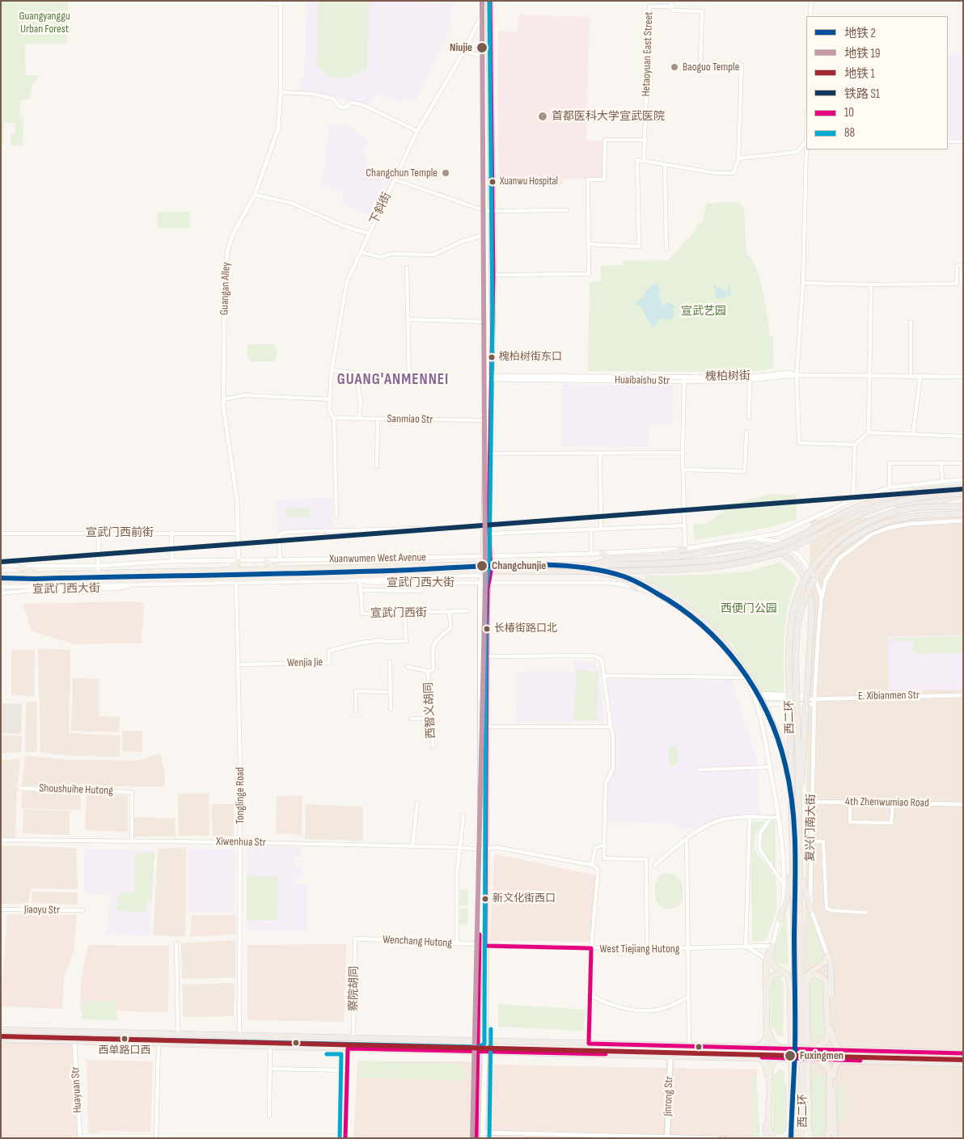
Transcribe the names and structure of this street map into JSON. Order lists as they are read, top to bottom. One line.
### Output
{"streets":{"highway":["西二环"],"main road":["Xuanwumen West Avenue"],"street":["Hetaoyuan East Street","下斜街","Guangan Alley","槐柏树街","Huaibaishu Str","Sanmiao Str","宣武门西前街","宣武门西大街","宣武门西街","Wenjia Jie","E. Xibianmen Str","西智义胡同","Shoushuihe Hutong","Tonglinge Road","4th Zhenwumiao Road","复兴门南大街","Xiwenhua Str","Jiaoyu Str","Wenchang Hutong","West Tiejiang Hutong","察院胡同","Huayuan Str"]},"crossings":[["下斜街","Sanmiao Str"],["Guangan Alley","宣武门西前街"],["Guangan Alley","Xuanwumen West Avenue"],["槐柏树街","Huaibaishu Str"],["Xuanwumen West Avenue","宣武门西大街"],["Xuanwumen West Avenue","E. Xibianmen Str"],["Xuanwumen West Avenue","Tonglinge Road"],["Xuanwumen West Avenue","复兴门南大街"],["宣武门西大街","宣武门西街"],["宣武门西大街","Tonglinge Road"],["宣武门西街","Wenjia Jie"],["Wenjia Jie","Tonglinge Road"],["E. Xibianmen Str","复兴门南大街"],["Shoushuihe Hutong","Xiwenhua Str"],["Tonglinge Road","Xiwenhua Str"],["4th Zhenwumiao Road","复兴门南大街"],["Wenchang Hutong","West Tiejiang Hutong"],["Wenchang Hutong","察院胡同"]],"districts":["GUANG'ANMENNEI"],"parks":["Guangyanggu Urban Forest","宣武艺园","西便门公园"],"places":["Niujie","Baoguo Temple","首都医科大学宣武医院","Changchun Temple","Xuanwu Hospital","槐柏树街东口","Changchunjie","长椿街路口北","新文化街西口","西单路口西","Fuxingmen"],"lines":["metro line 19","transit line 10","transit line 88","rail line S1","metro line 2","metro line 1"],"legend":["地铁 2","地铁 19","地铁 1","铁路 S1","10","88"]}
